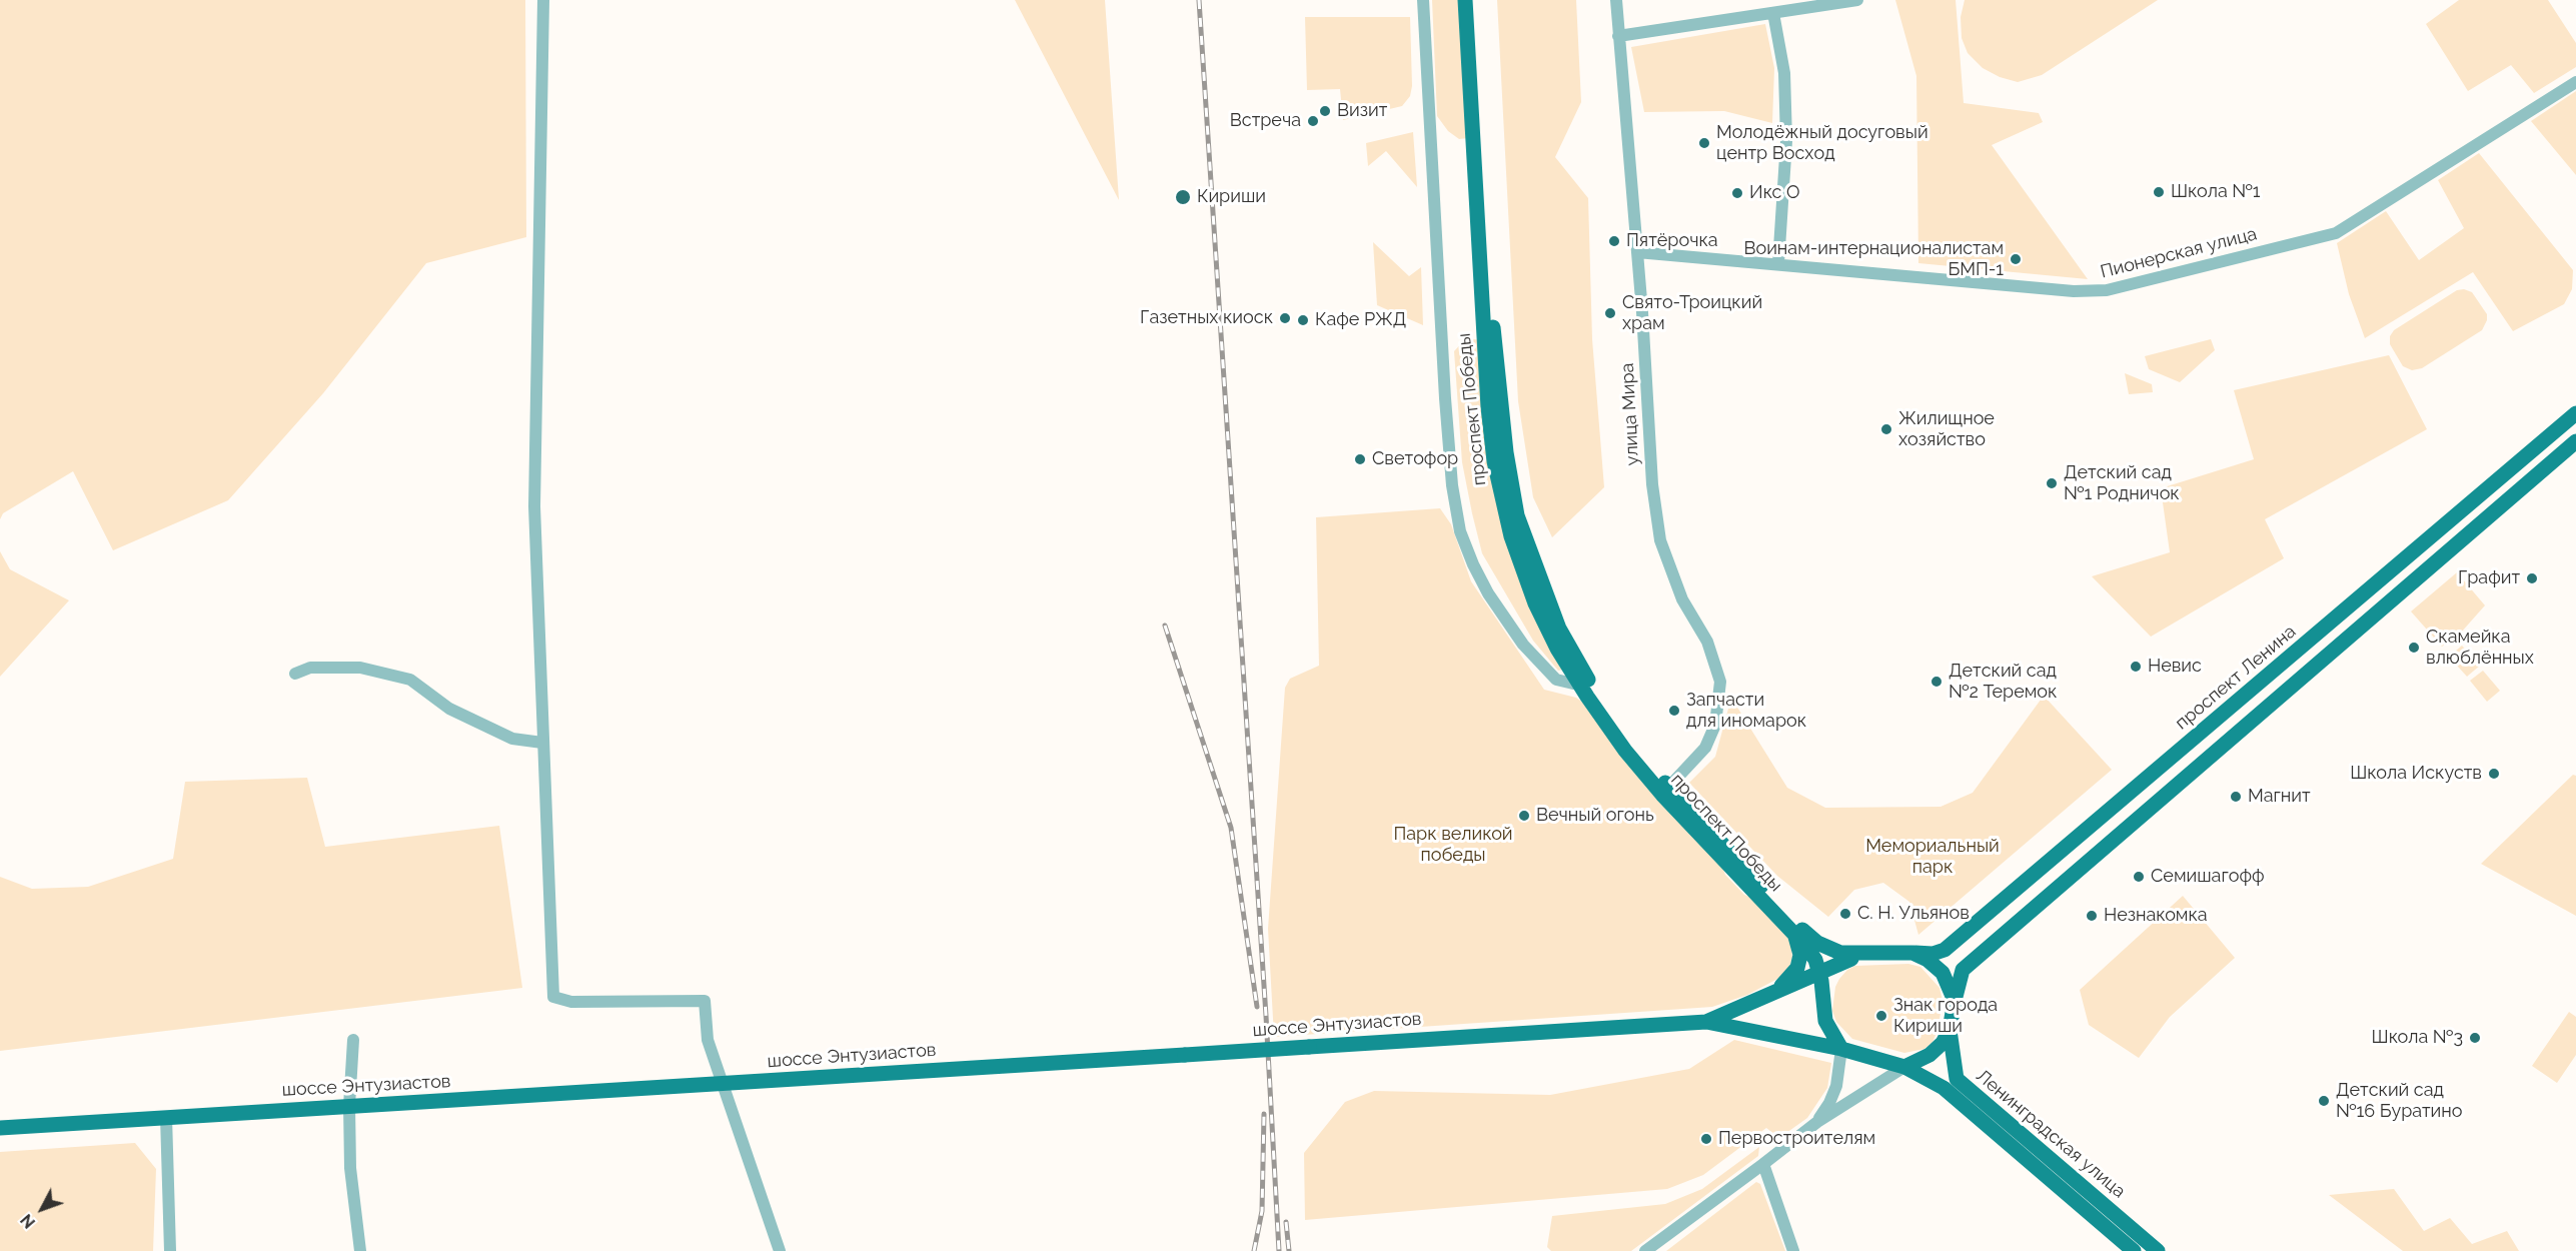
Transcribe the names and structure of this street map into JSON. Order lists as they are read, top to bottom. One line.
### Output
{"streets":{"main road":["проспект Победы","проспект Ленина","шоссе Энтузиастов","Ленинградская улица"],"street":["Пионерская улица","улица Мира"]},"crossings":[["Пионерская улица","улица Мира"],["проспект Победы","улица Мира"],["проспект Ленина","Ленинградская улица"]],"parks":["Парк великой победы","Мемориальный парк"],"places":["Визит","Встреча","Молодёжный досуговый центр Восход","Школа №1","Икс О","Кириши","Пятёрочка","Воинам-интернационалистам БМП-1","Свято-Троицкий храм","Газетных киоск","Кафе РЖД","Жилищное хозяйство","Светофор","Детский сад №1 Родничок","Графит","Скамейка влюблённых","Невис","Детский сад №2 Теремок","Запчасти для иномарок","Школа Искуств","Магнит","Вечный огонь","Семишагофф","С. Н. Ульянов","Незнакомка","Знак города Кириши","Школа №3","Детский сад №16 Буратино","Первостроителям"],"north":"bottom left"}
